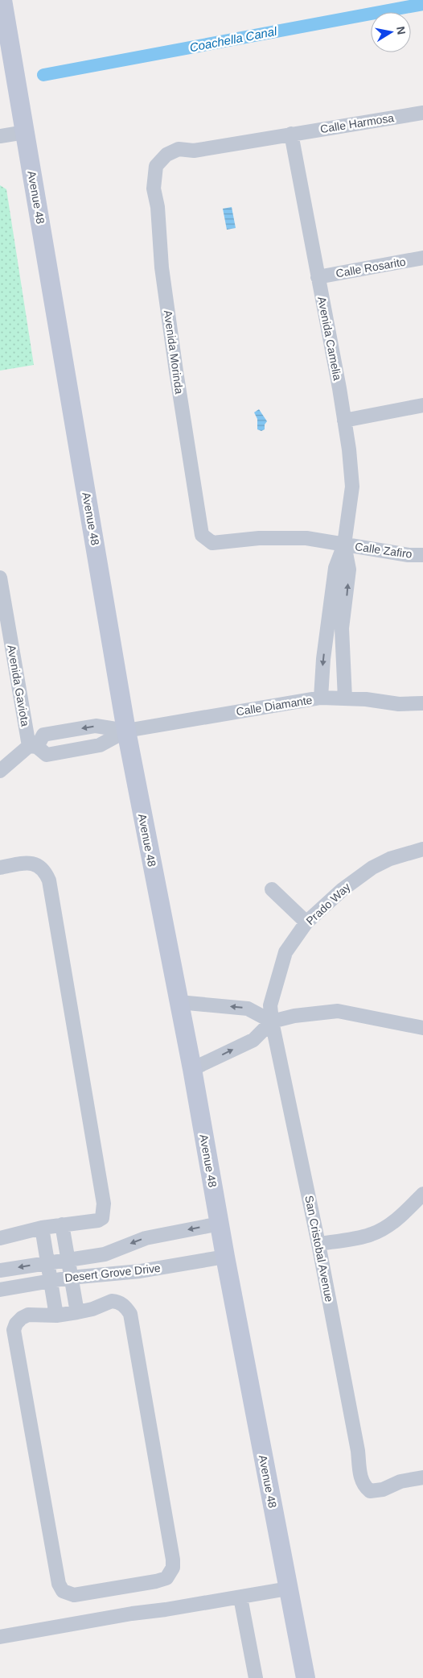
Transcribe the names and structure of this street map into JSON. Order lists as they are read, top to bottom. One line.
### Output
{"streets":{"main road":["Avenue 48"],"street":["Calle Harmosa","Calle Rosarito","Avenida Camelia","Avenida Morinda","Calle Zafiro","Avenida Gaviota","Calle Diamante","Prado Way","San Cristobal Avenue","Desert Grove Drive"]},"crossings":[["Calle Harmosa","Avenida Camelia"],["Calle Harmosa","Avenida Morinda"],["Avenue 48","Calle Diamante"],["Avenue 48","Desert Grove Drive"],["Calle Rosarito","Avenida Camelia"],["Avenida Camelia","Avenida Morinda"],["Avenida Camelia","Calle Zafiro"],["Avenida Camelia","Calle Diamante"],["Avenida Morinda","Calle Zafiro"],["Prado Way","San Cristobal Avenue"]],"water":["Coachella Canal"],"north":"right"}
